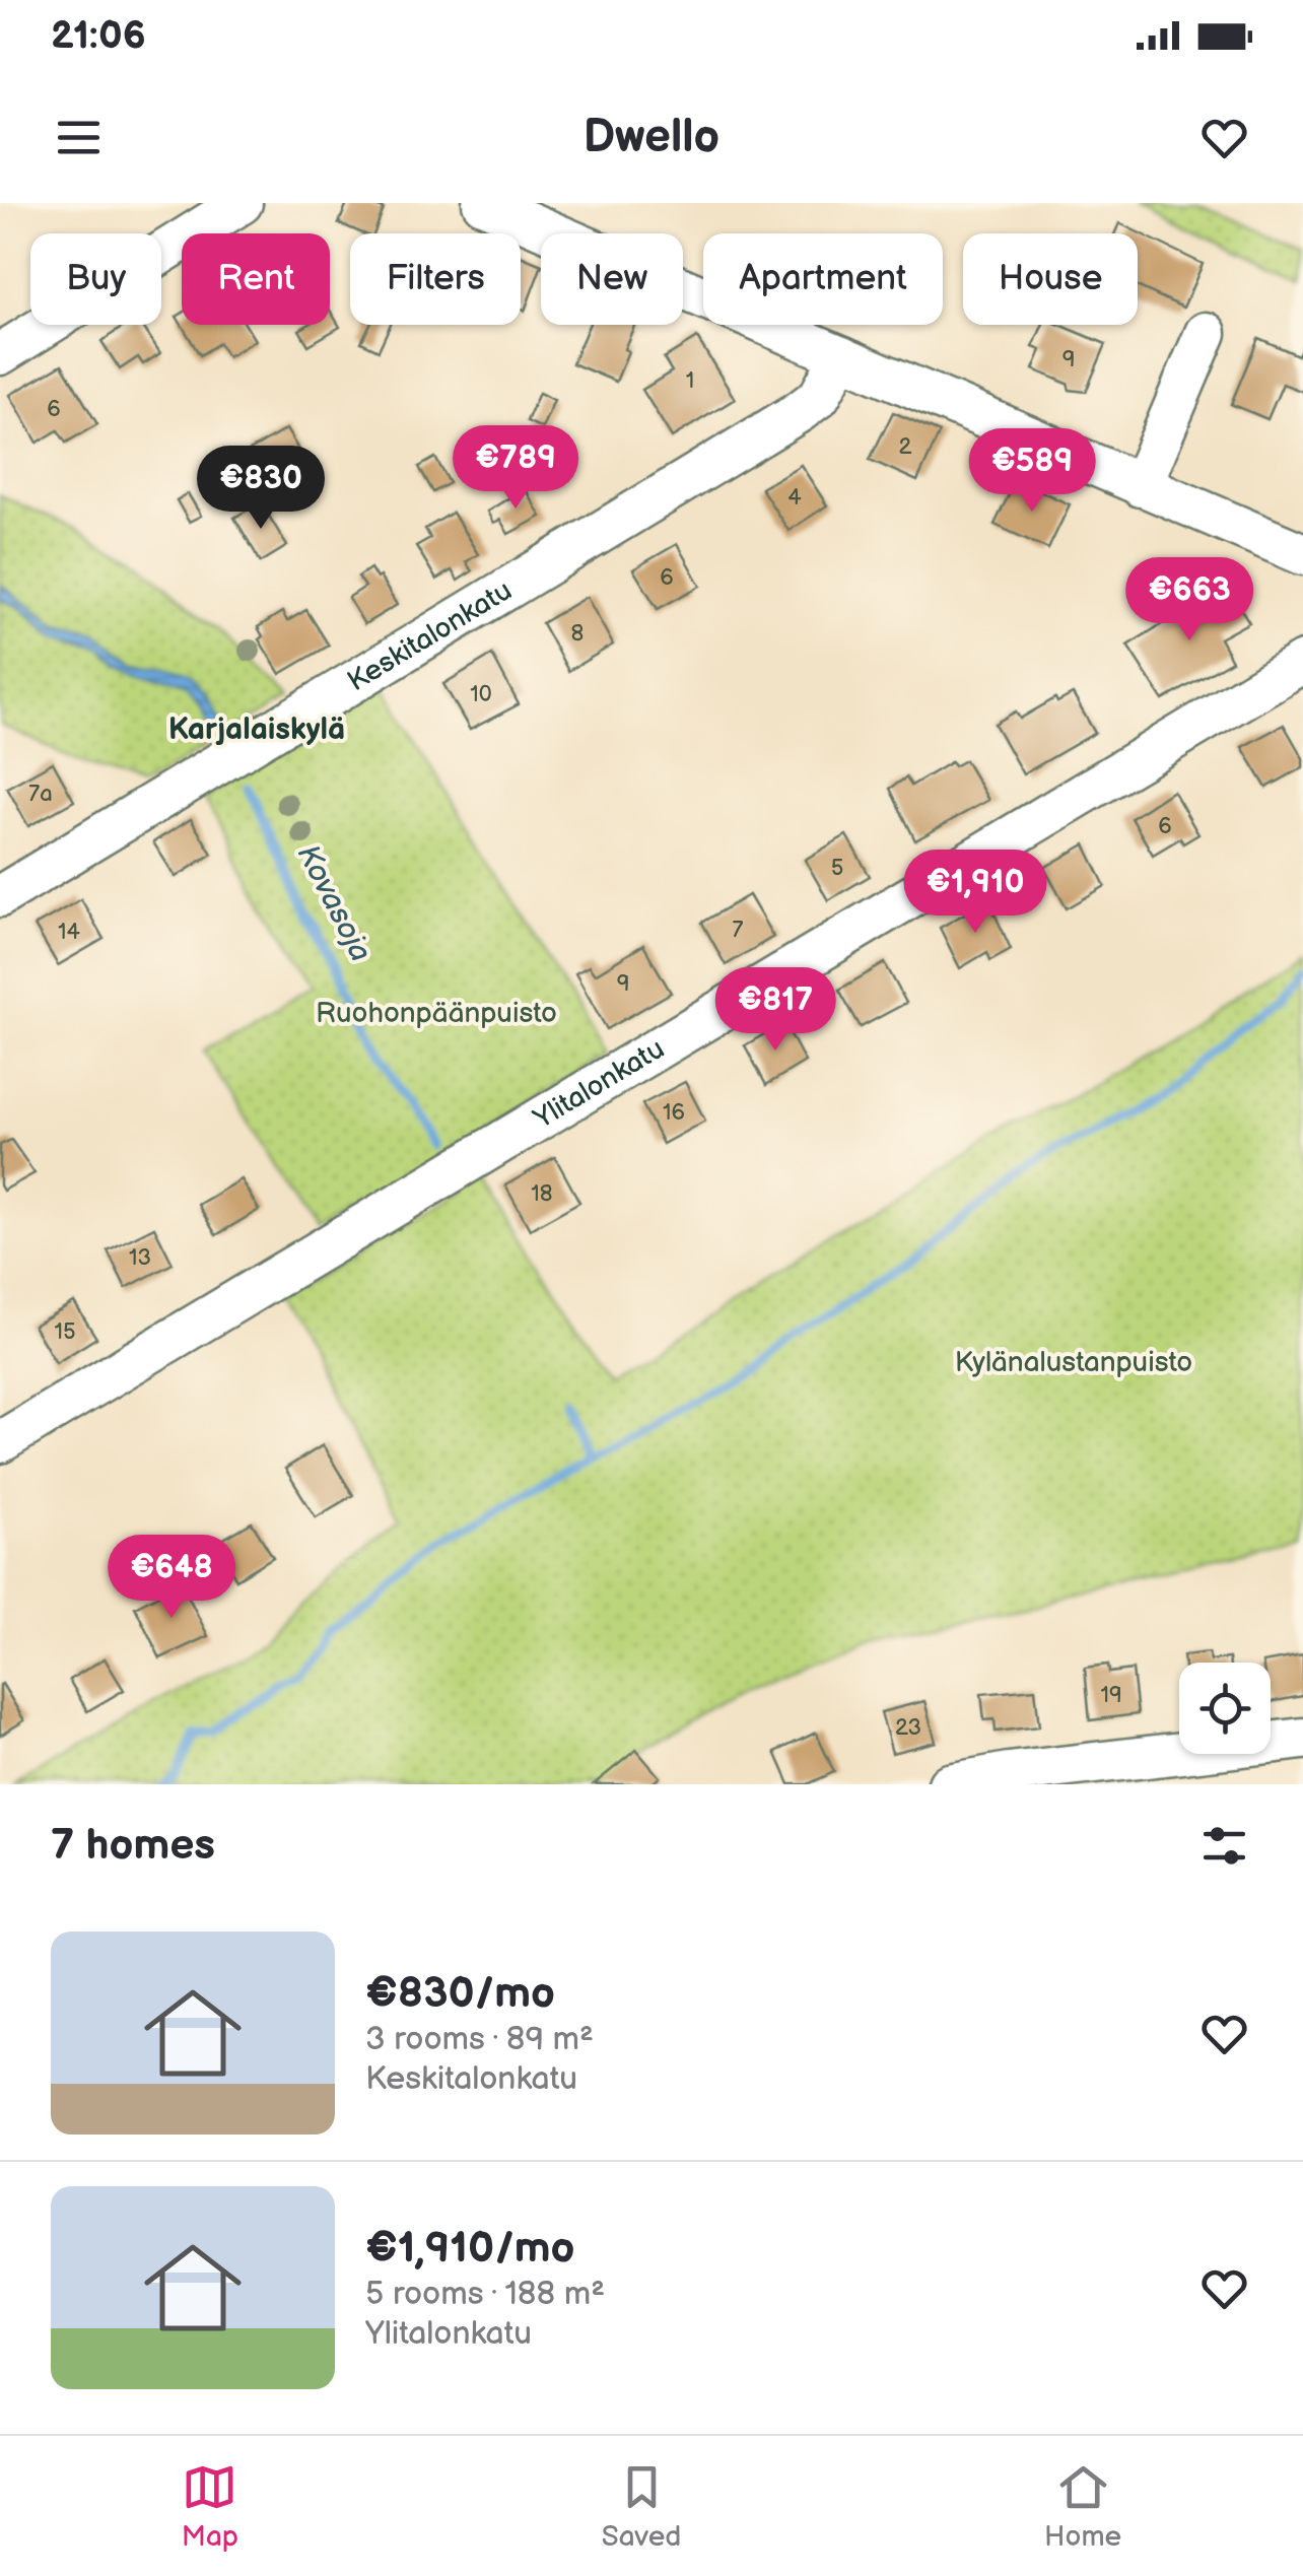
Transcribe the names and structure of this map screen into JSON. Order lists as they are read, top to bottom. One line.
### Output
{"streets":{"street":["Keskitalonkatu","Ylitalonkatu"]},"districts":["Karjalaiskylä"],"water":["Kovasoja"],"parks":["Ruohonpäänpuisto","Kylänalustanpuisto"],"house_numbers":["9","1","6","2","4","6","8","10","7a","6","5","7","14","9","16","18","13","15","19","23"],"page":{"status":"21:06","header":"Dwello","chip":["Buy","Rent","Filters","New","Apartment","House"],"price":["€789","€589","€830","€663","€1,910","€817","€648"],"heading":"7 homes","list":[{"name":"€830/mo","note":"3 rooms · 89 m² · Keskitalonkatu"},{"name":"€1,910/mo","note":"5 rooms · 188 m² · Ylitalonkatu"}],"tabs":["Map","Saved","Home"]}}
